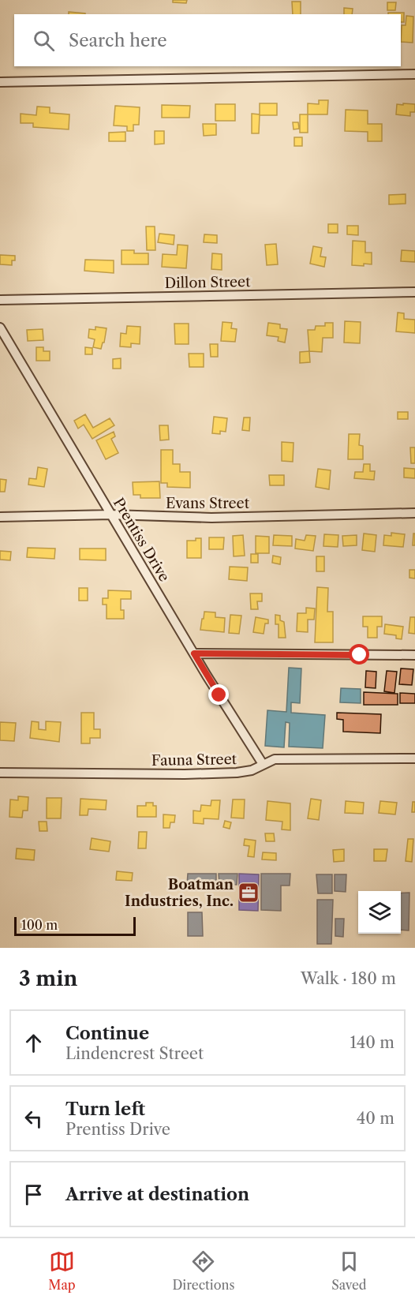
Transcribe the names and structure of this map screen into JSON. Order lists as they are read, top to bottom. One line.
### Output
{"streets":{"street":["Dillon Street","Evans Street","Prentiss Drive","Fauna Street"]},"crossings":[["Evans Street","Prentiss Drive"],["Prentiss Drive","Fauna Street"]],"places":{"office":["Boatman Industries, Inc."]},"scale_bar":"100 m","page":{"search":"Search here","scale":"100 m","heading":["3 min","Walk · 180 m"],"list":[["Continue","Lindencrest Street","140 m"],["Turn left","Prentiss Drive","40 m"],"Arrive at destination"],"nav":["Map","Directions","Saved"]}}
